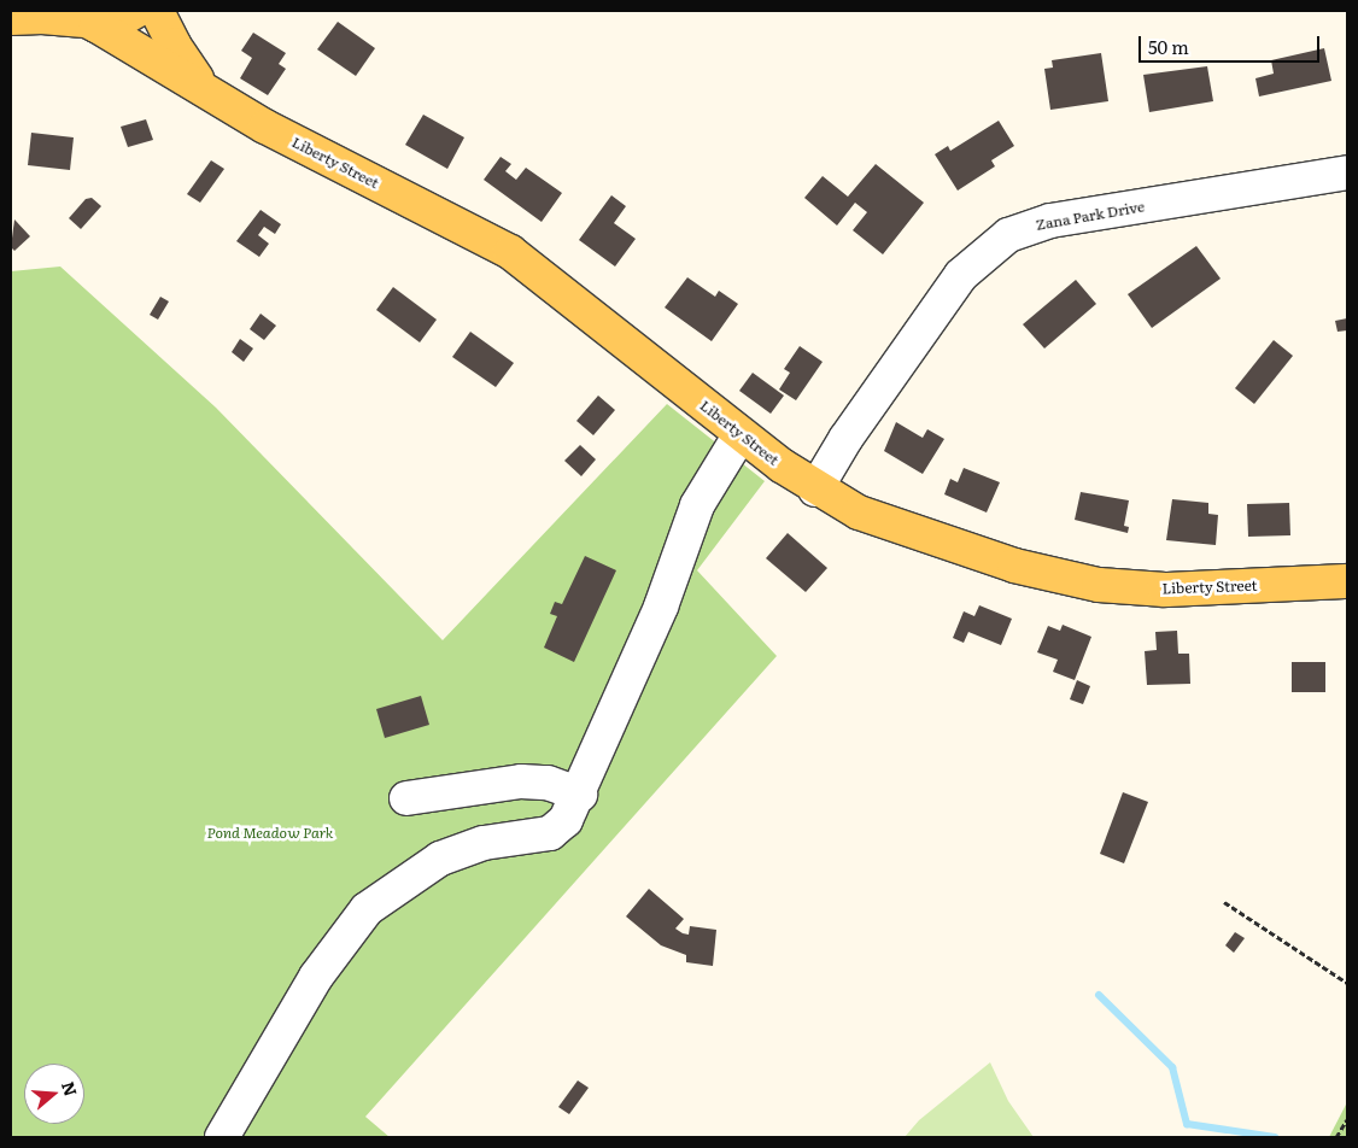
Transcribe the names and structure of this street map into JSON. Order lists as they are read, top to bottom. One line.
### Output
{"streets":{"main road":["Liberty Street"],"street":["Zana Park Drive"]},"crossings":[["Liberty Street","Zana Park Drive"]],"parks":["Pond Meadow Park"],"scale_bar":"50 m","north":"right"}
